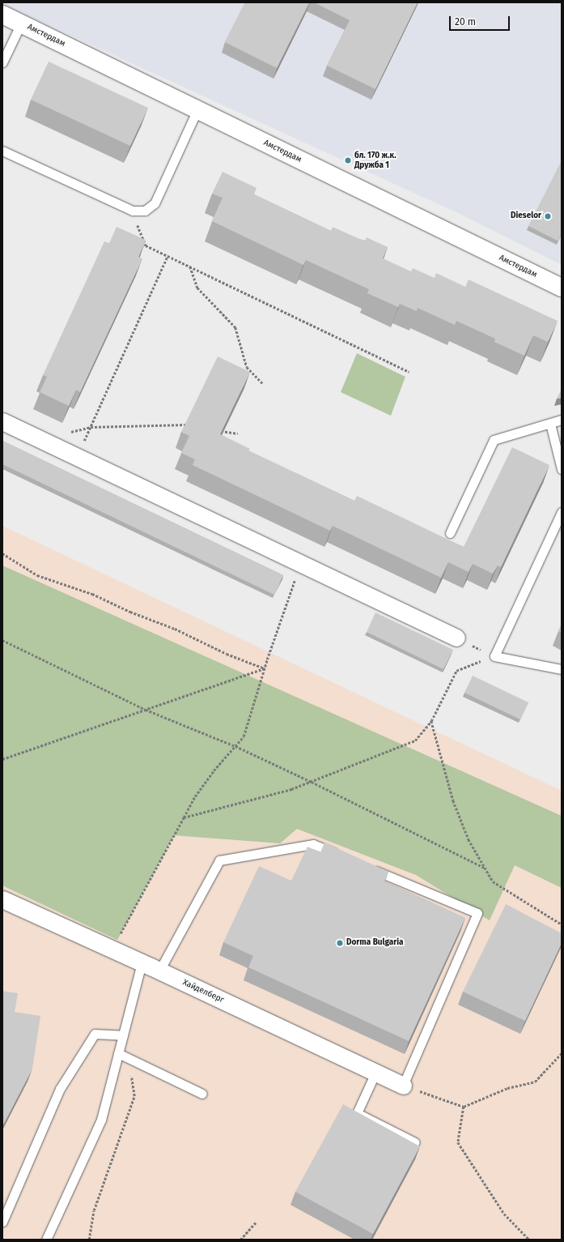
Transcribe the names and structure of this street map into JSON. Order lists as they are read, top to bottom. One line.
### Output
{"streets":{"street":["Амстердам","Хайделберг"]},"places":["бл. 170 ж.к. Дружба 1","Dieselor","Dorma Bulgaria"],"scale_bar":"20 m"}
